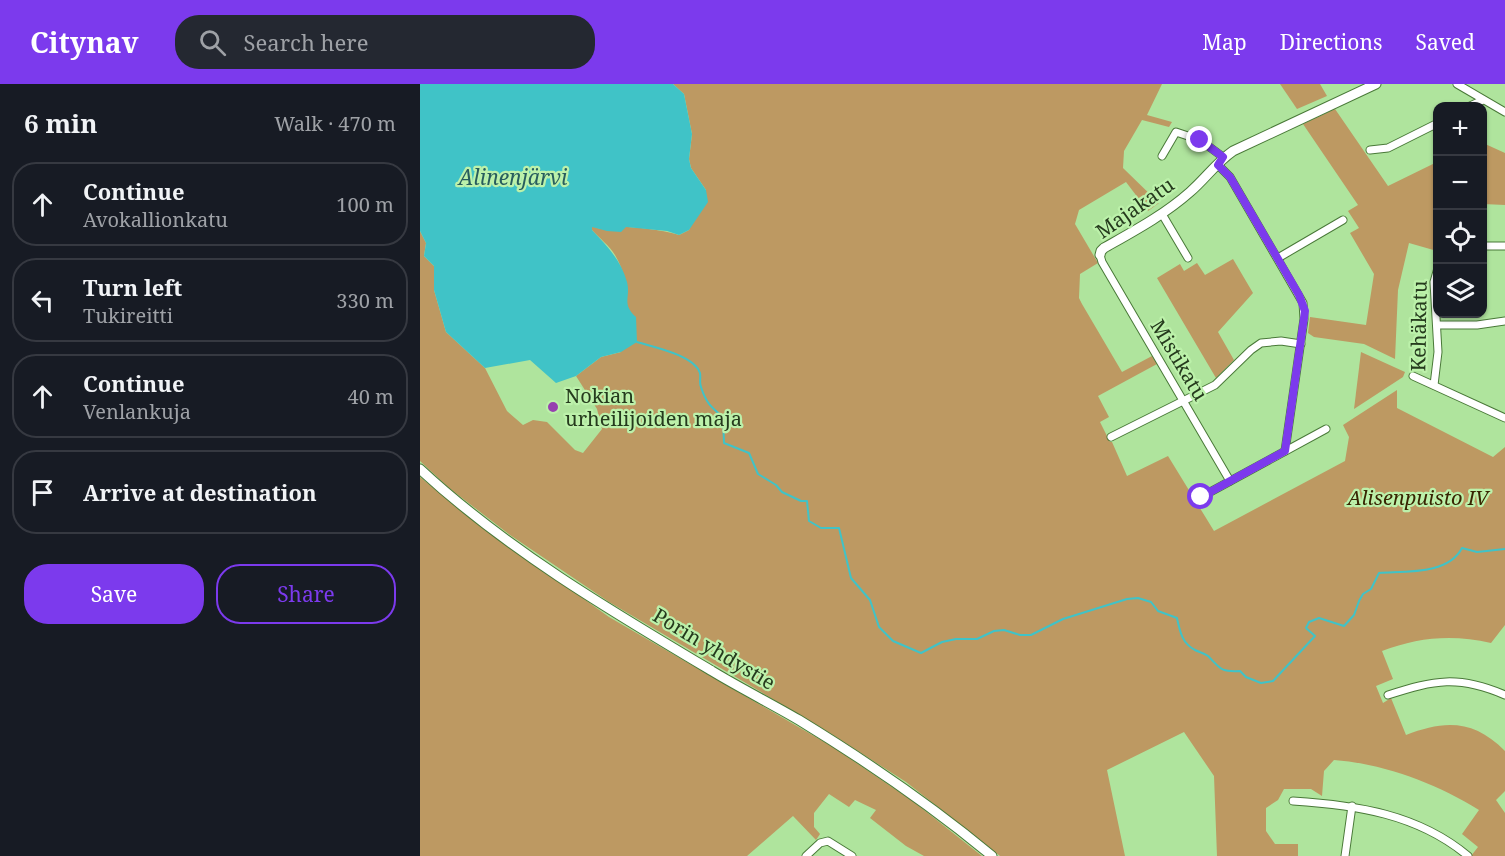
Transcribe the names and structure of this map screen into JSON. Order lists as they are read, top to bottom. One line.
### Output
{"streets":{"main road":["Majakatu","Porin yhdystie"],"street":["Kehäkatu","Mistikatu"]},"crossings":[["Majakatu","Mistikatu"]],"water":["Alinenjärvi"],"parks":["Alisenpuisto IV"],"places":["Nokian urheilijoiden maja"],"page":{"header":"Citynav","search":"Search here","nav":["Map","Directions","Saved"],"heading":["6 min","Walk · 470 m"],"map_buttons":["+","−"],"list":[["Continue","Avokallionkatu","100 m"],["Turn left","Tukireitti","330 m"],["Continue","Venlankuja","40 m"],"Arrive at destination"],"buttons":["Save","Share"]}}
